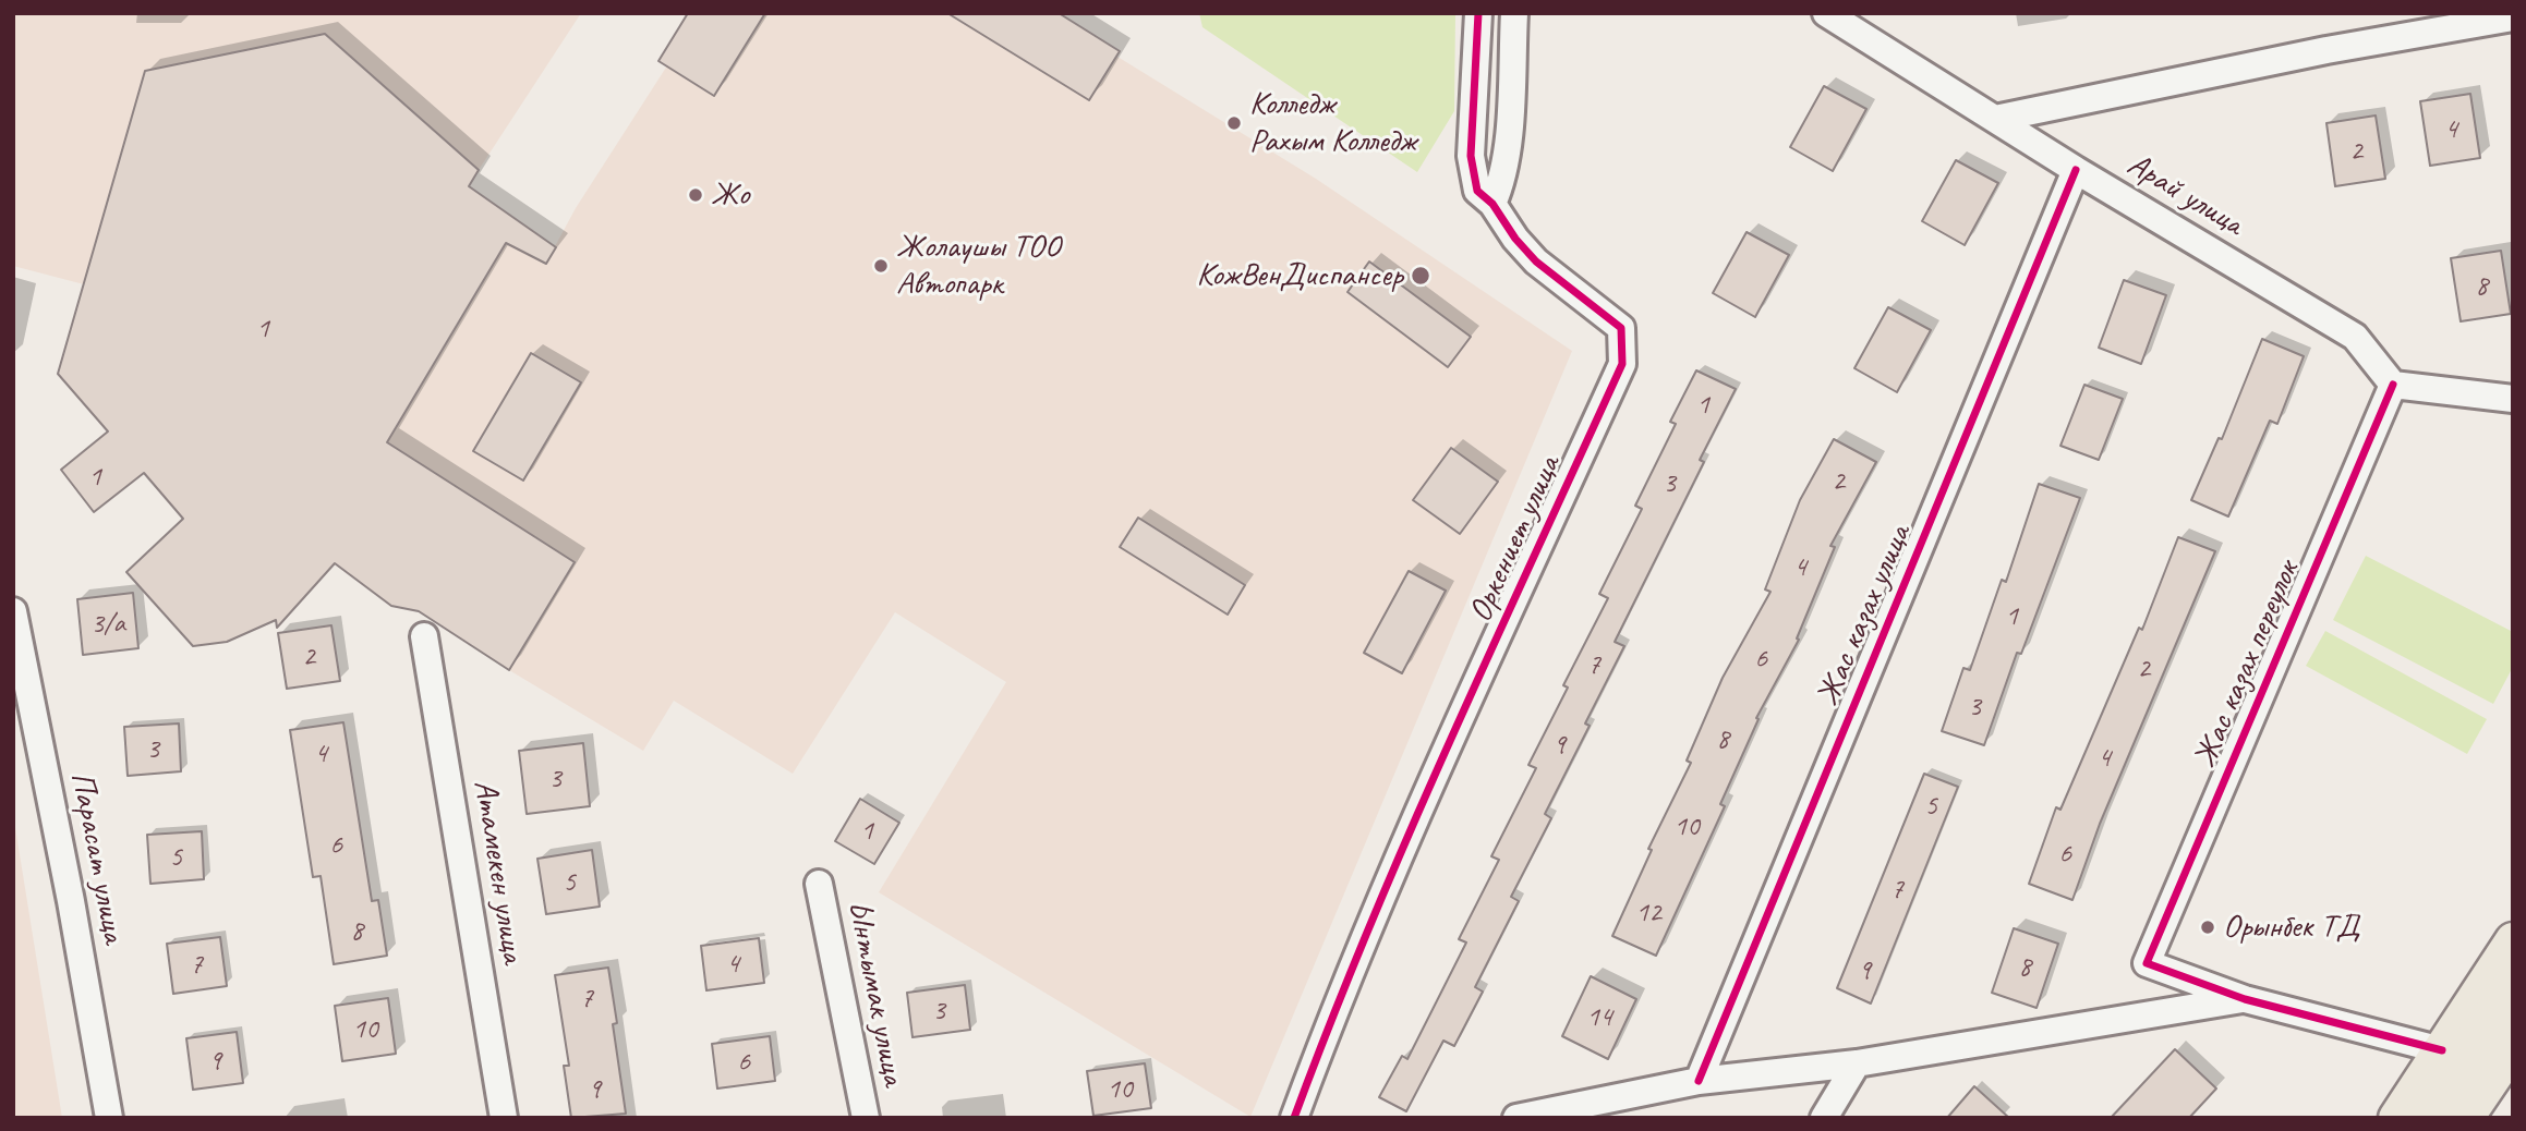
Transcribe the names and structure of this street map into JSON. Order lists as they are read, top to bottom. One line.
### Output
{"streets":{"street":["Арай улица","Оркениет улица","Жас казах улица","Жас казах переулок","Парасат улица","Атамекен улица","Ынтымак улица"]},"crossings":[["Арай улица","Жас казах улица"],["Арай улица","Жас казах переулок"]],"places":["Колледж Рахым Колледж","Жо","Жолаушы ТОО Автопарк","КожВенДиспансер","Орынбек ТД"],"house_numbers":["4","2","8","1","1","1","2","3","4","1","3/а","2","6","7","2","3","8","9","3","4","4","3","5","10","1","6","6","5","5","7","12","8","4","7","8","9","7","3","14","10","9","6","9","10"]}
